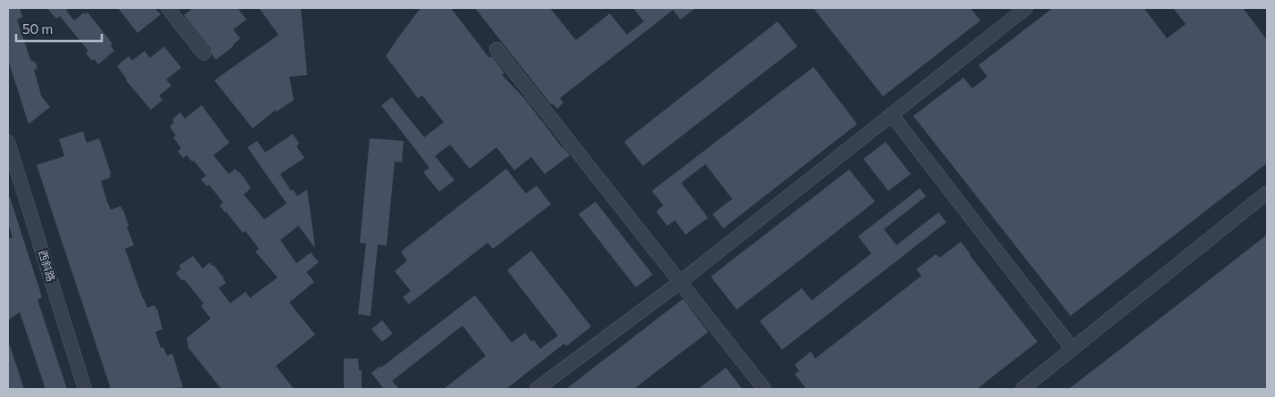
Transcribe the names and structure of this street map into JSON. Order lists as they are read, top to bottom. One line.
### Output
{"streets":{"street":["西斜路"]},"scale_bar":"50 m"}
